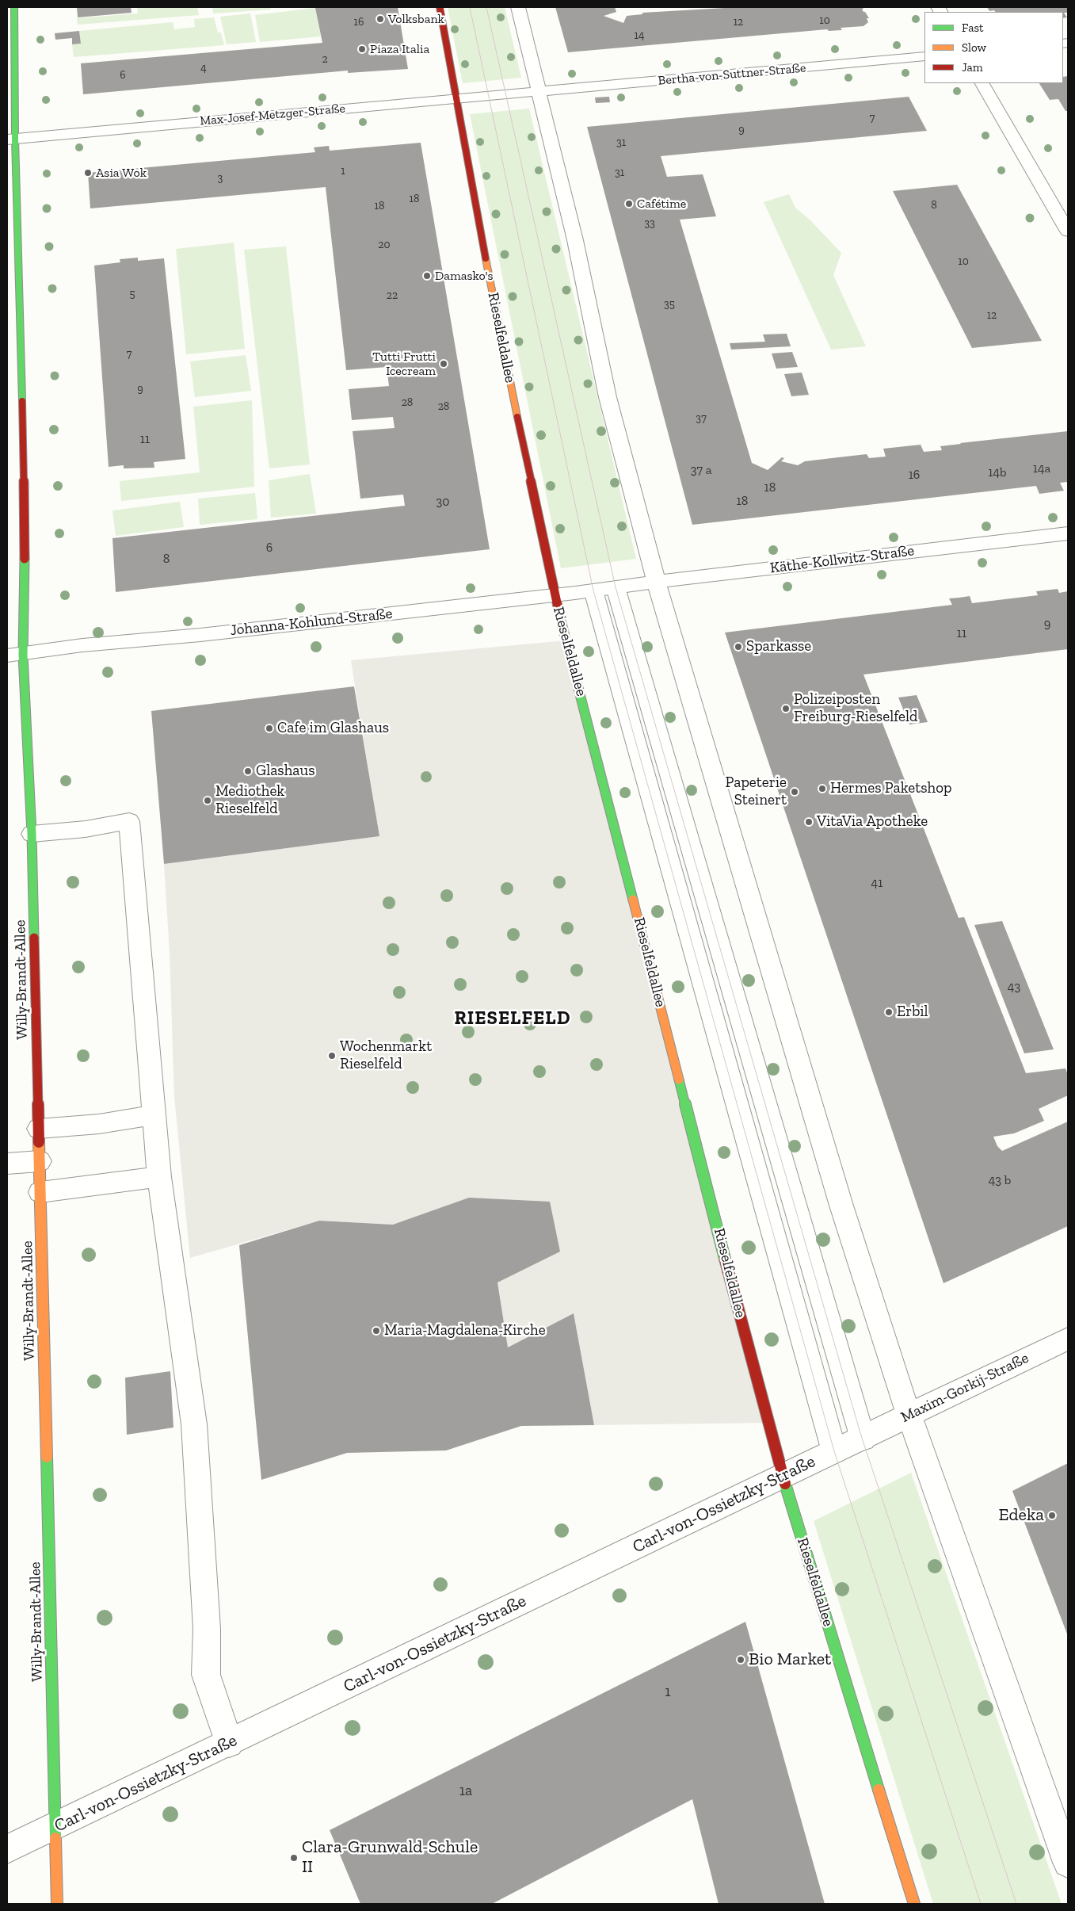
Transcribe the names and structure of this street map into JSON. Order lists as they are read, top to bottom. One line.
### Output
{"streets":{"street":["Bertha-von-Suttner-Straße","Max-Josef-Metzger-Straße","Rieselfeldallee","Käthe-Kollwitz-Straße","Johanna-Kohlund-Straße","Willy-Brandt-Allee","Maxim-Gorkij-Straße","Carl-von-Ossietzky-Straße"]},"crossings":[["Bertha-von-Suttner-Straße","Max-Josef-Metzger-Straße"],["Max-Josef-Metzger-Straße","Rieselfeldallee"],["Max-Josef-Metzger-Straße","Willy-Brandt-Allee"],["Rieselfeldallee","Johanna-Kohlund-Straße"],["Rieselfeldallee","Carl-von-Ossietzky-Straße"],["Käthe-Kollwitz-Straße","Johanna-Kohlund-Straße"],["Johanna-Kohlund-Straße","Willy-Brandt-Allee"],["Willy-Brandt-Allee","Carl-von-Ossietzky-Straße"],["Maxim-Gorkij-Straße","Carl-von-Ossietzky-Straße"]],"districts":["RIESELFELD"],"places":["Volksbank","Piaza Italia","Asia Wok","Cafétime","Damasko's","Tutti Frutti Icecream","Sparkasse","Polizeiposten Freiburg-Rieselfeld","Cafe im Glashaus","Glashaus","Hermes Paketshop","Papeterie Steinert","Mediothek Rieselfeld","VitaVia Apotheke","Erbil","Wochenmarkt Rieselfeld","Maria-Magdalena-Kirche","Edeka","Bio Market","Clara-Grunwald-Schule II"],"house_numbers":["10","16","12","14","2","4","6","7","9","31","1","31","3","18","8","18","33","20","10","5","22","35","12","7","9","28","28","37","11","14a","37 a","14b","16","18","18","30","6","8","9","11","41","43","43 b","1","1a"],"legend":["Fast","Slow","Jam"]}
